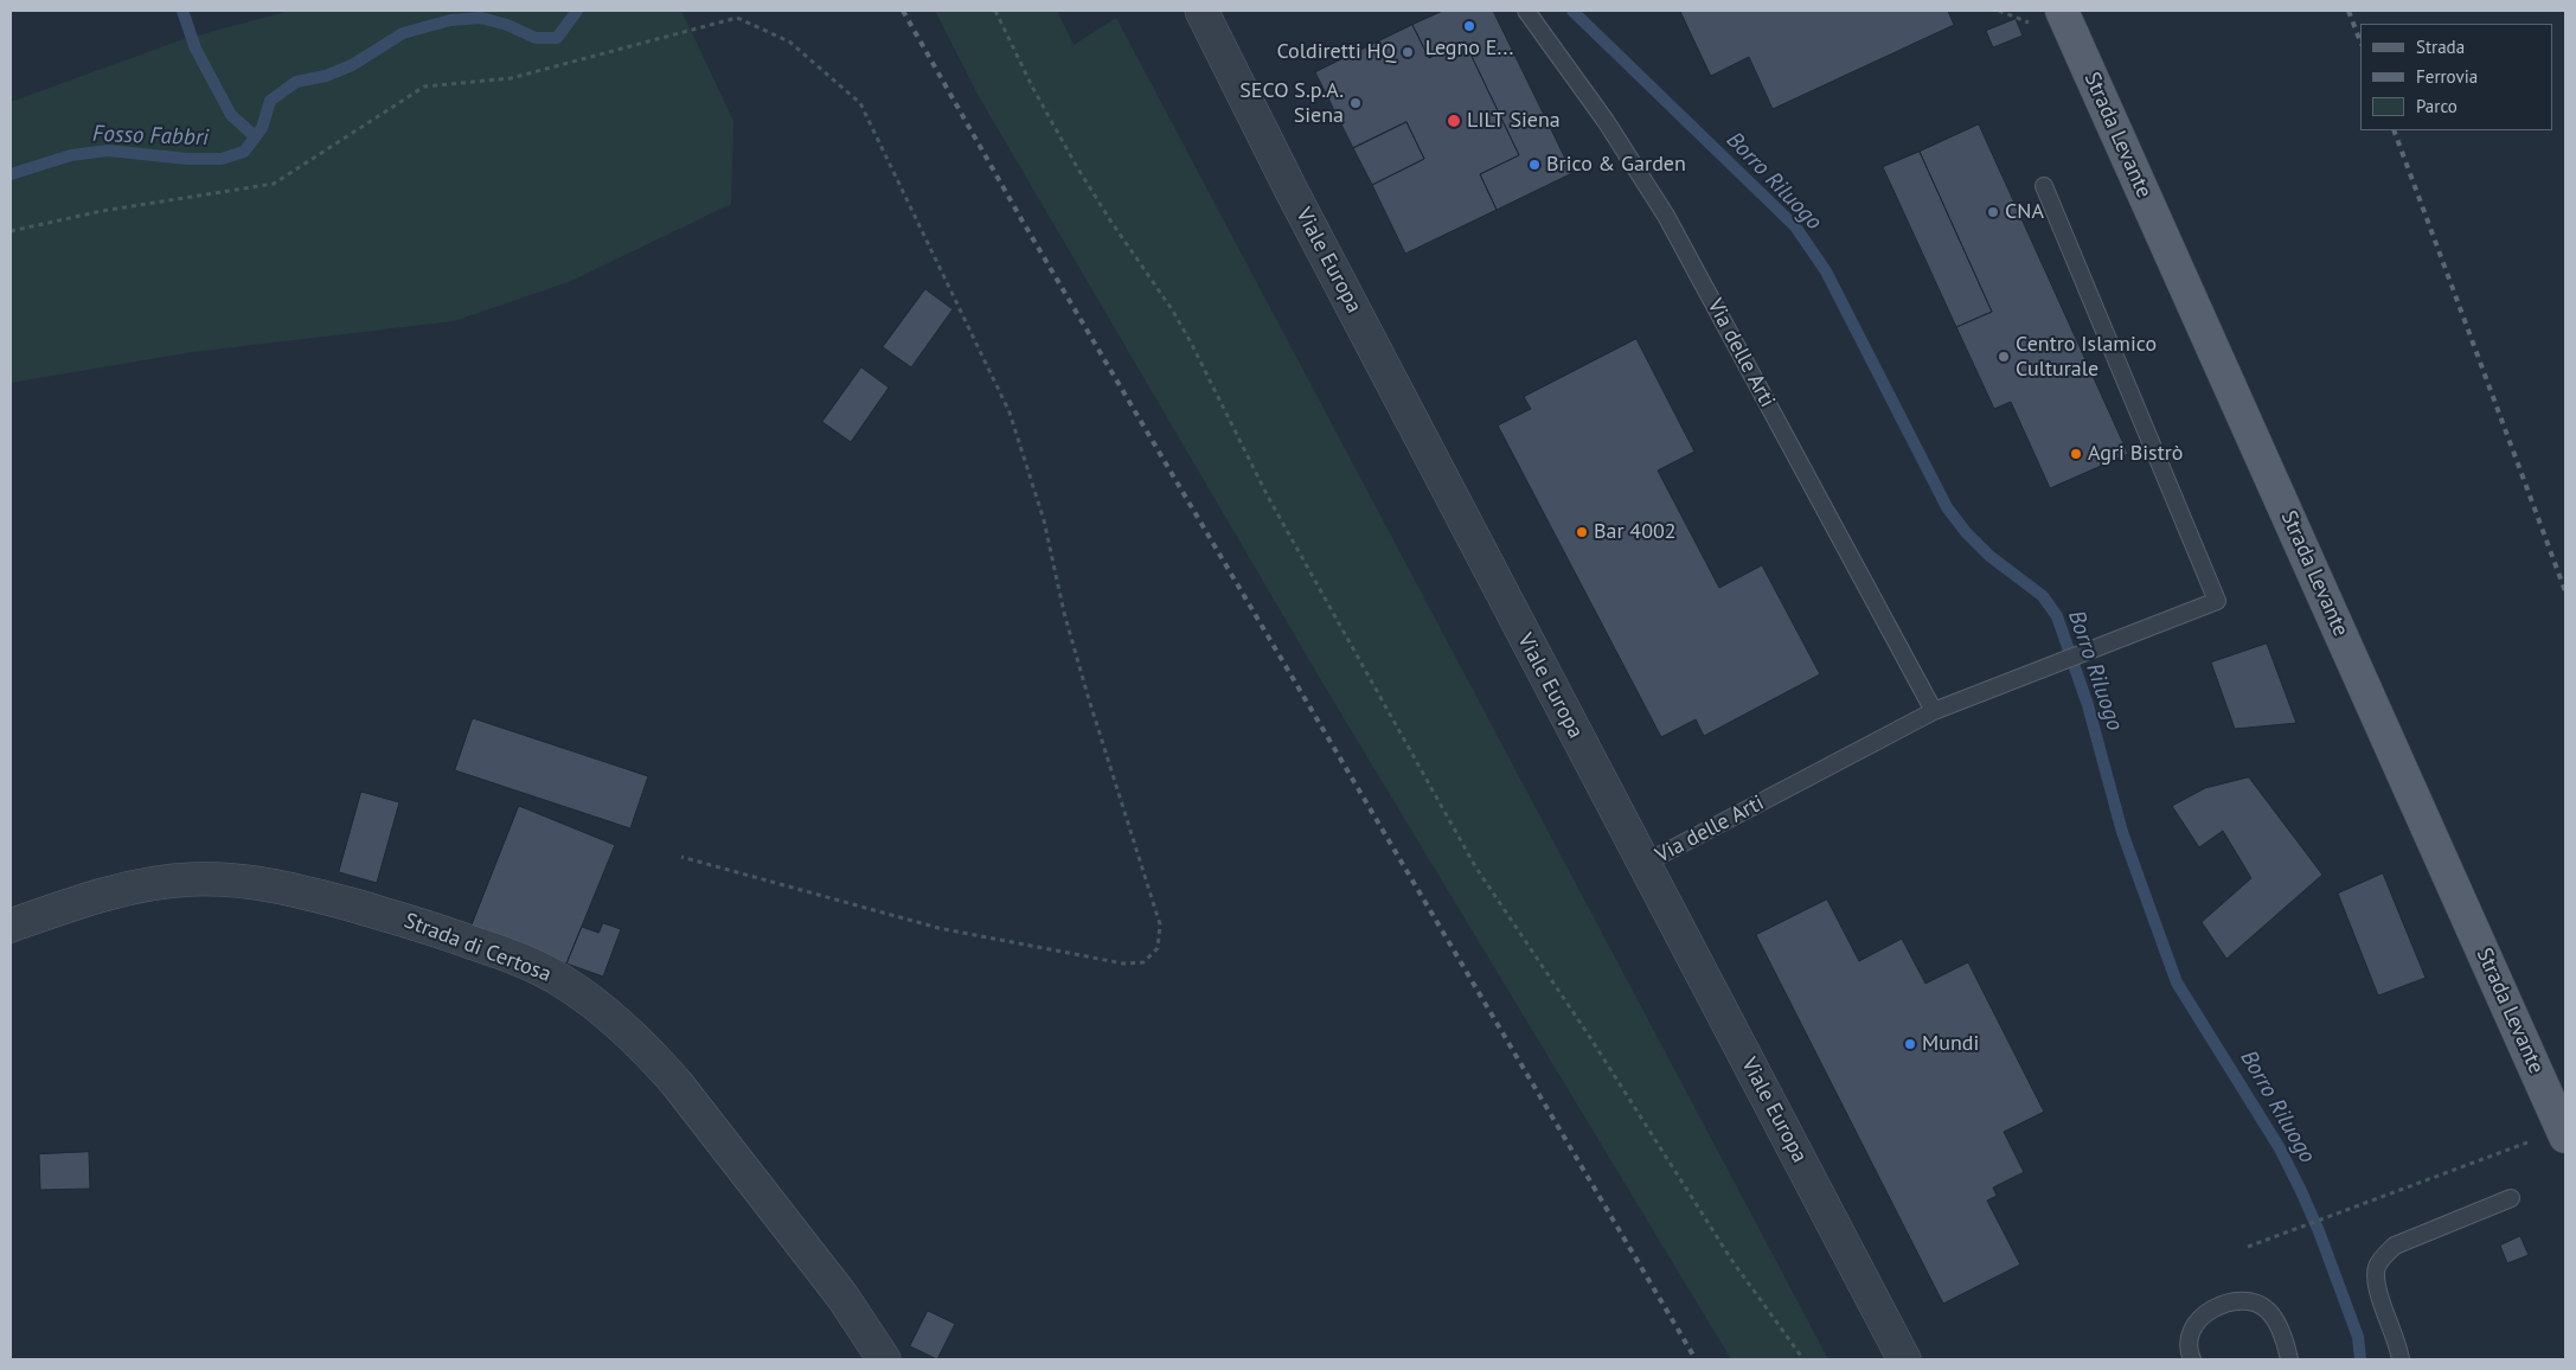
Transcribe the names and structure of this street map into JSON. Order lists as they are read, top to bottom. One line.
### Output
{"streets":{"main road":["Strada Levante"],"street":["Viale Europa","Strada di Certosa"],"lane":["Via delle Arti"]},"crossings":[["Viale Europa","Via delle Arti"]],"water":["Fosso Fabbri","Borro Riluogo"],"places":["Legno E...","Coldiretti HQ","SECO S.p.A. Siena","LILT Siena","Brico & Garden","CNA","Centro Islamico Culturale","Agri Bistrò","Bar 4002","Mundi"],"legend":["Strada","Ferrovia","Parco"]}
